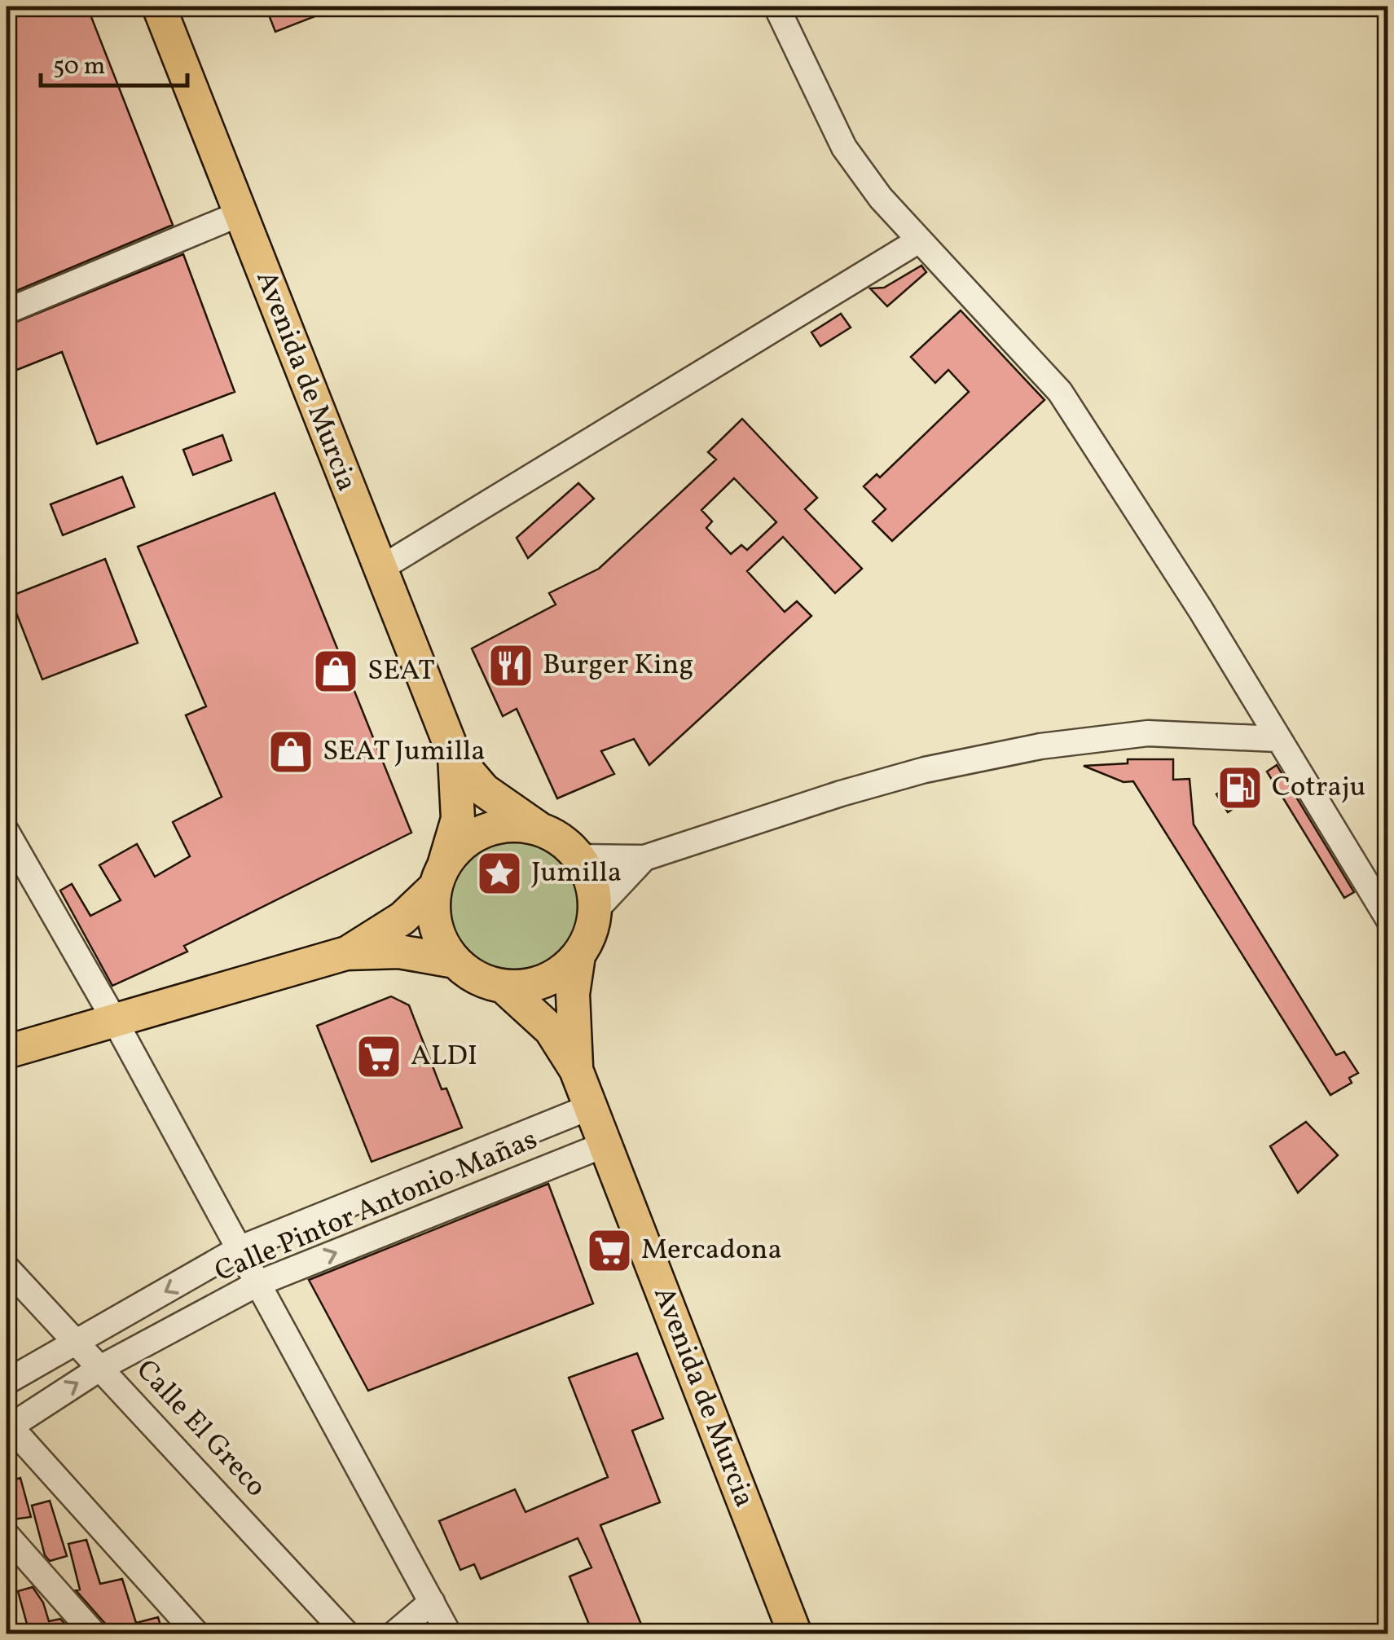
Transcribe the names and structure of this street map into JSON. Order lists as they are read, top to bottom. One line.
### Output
{"streets":{"main road":["Avenida de Murcia"],"street":["Calle Pintor Antonio Mañas","Calle El Greco"]},"crossings":[["Avenida de Murcia","Calle Pintor Antonio Mañas"],["Calle Pintor Antonio Mañas","Calle El Greco"]],"places":{"restaurant":["Burger King"],"shop":["SEAT","SEAT Jumilla"],"fuel station":["Cotraju"],"place":["Jumilla"],"supermarket":["ALDI","Mercadona"]},"scale_bar":"50 m"}
